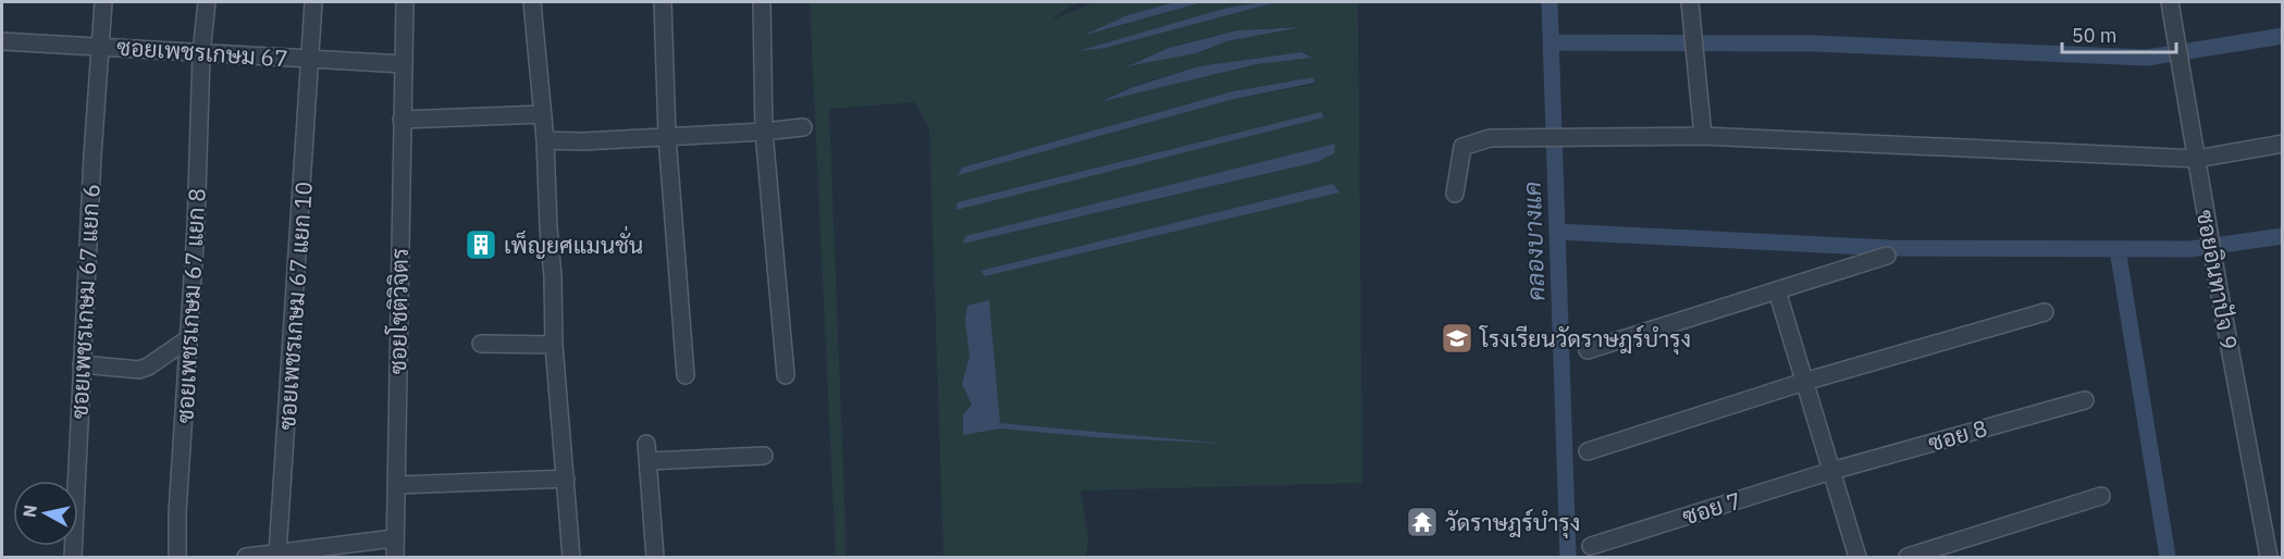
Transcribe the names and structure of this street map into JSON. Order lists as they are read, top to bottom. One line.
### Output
{"streets":{"street":["ซอยเพชรเกษม 67","ซอยอินทาปัจ 9","ซอยเพชรเกษม 67 แยก 6","ซอยเพชรเกษม 67 แยก 8","ซอยเพชรเกษม 67 แยก 10","ซอยโชติวิจิตร","ซอย 8","ซอย 7"]},"crossings":[["ซอยเพชรเกษม 67","ซอยเพชรเกษม 67 แยก 6"],["ซอยเพชรเกษม 67","ซอยเพชรเกษม 67 แยก 8"],["ซอยเพชรเกษม 67","ซอยเพชรเกษม 67 แยก 10"],["ซอยเพชรเกษม 67","ซอยโชติวิจิตร"],["ซอย 8","ซอย 7"]],"water":["คลองบางแค"],"places":{"building":["เพ็ญยศแมนชั่น"],"school or university":["โรงเรียนวัดราษฎร์บำรุง"],"temple":["วัดราษฎร์บำรุง"]},"scale_bar":"50 m","north":"left"}
